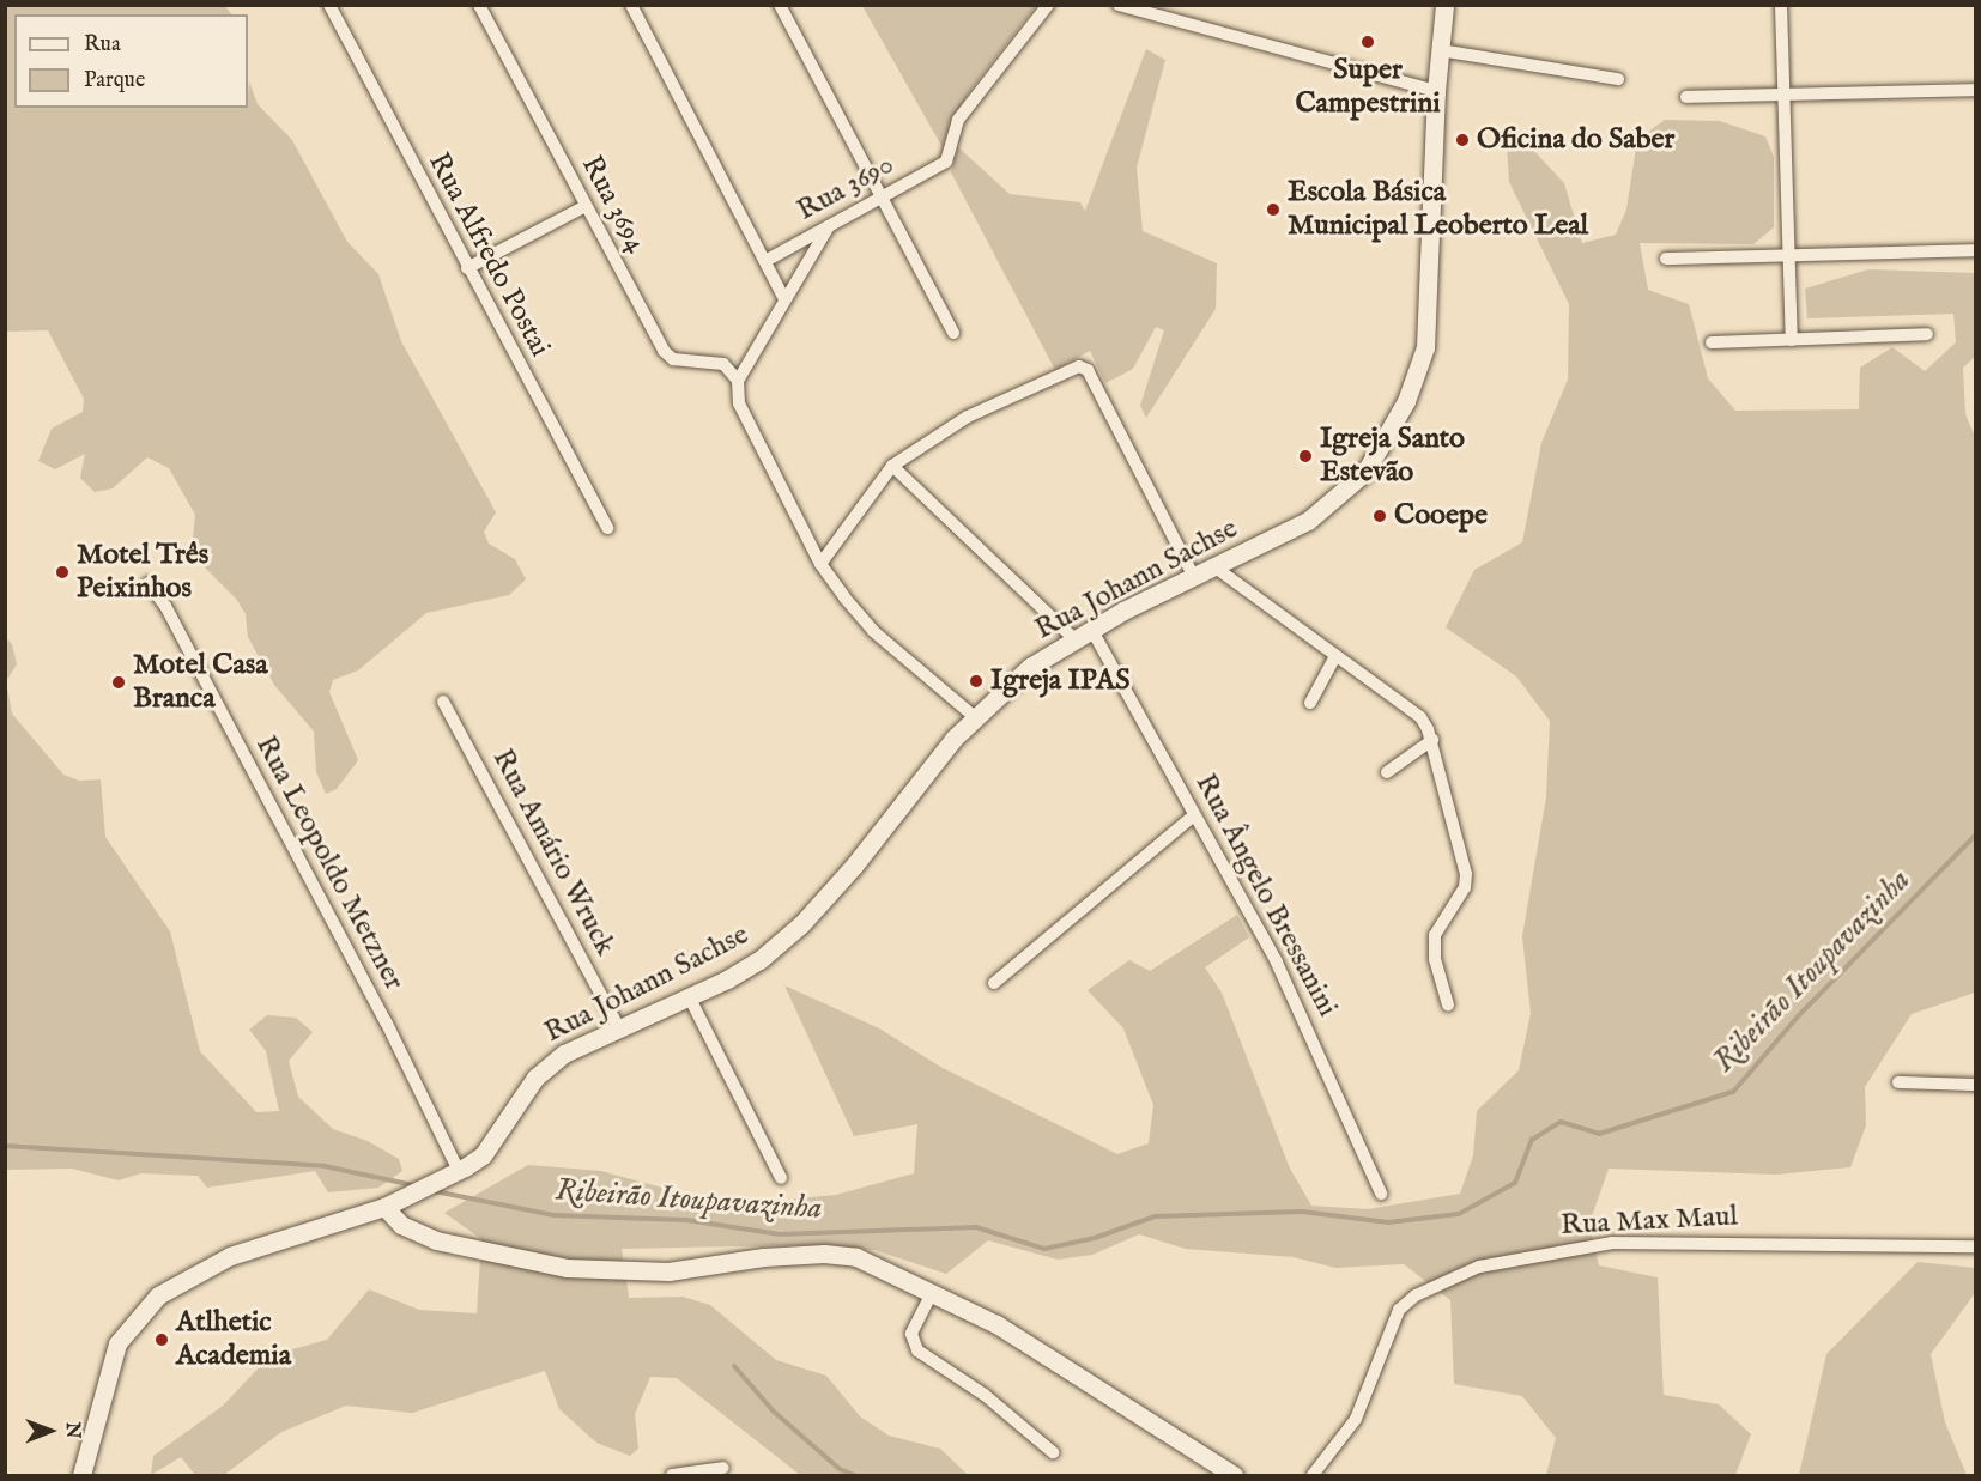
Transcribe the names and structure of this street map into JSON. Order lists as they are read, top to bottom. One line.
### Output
{"streets":{"street":["Rua 3690","Rua 3694","Rua Alfredo Postai","Rua Johann Sachse","Rua Amário Wruck","Rua Leopoldo Metzner","Rua Ângelo Bressanini","Rua Max Maul"]},"crossings":[["Rua Johann Sachse","Rua Amário Wruck"],["Rua Johann Sachse","Rua Leopoldo Metzner"],["Rua Johann Sachse","Rua Ângelo Bressanini"]],"water":["Ribeirão Itoupavazinha"],"places":["Super Campestrini","Oficina do Saber","Escola Básica Municipal Leoberto Leal","Igreja Santo Estevão","Cooepe","Motel Três Peixinhos","Igreja IPAS","Motel Casa Branca","Atlhetic Academia"],"legend":["Rua","Parque"],"north":"right"}
